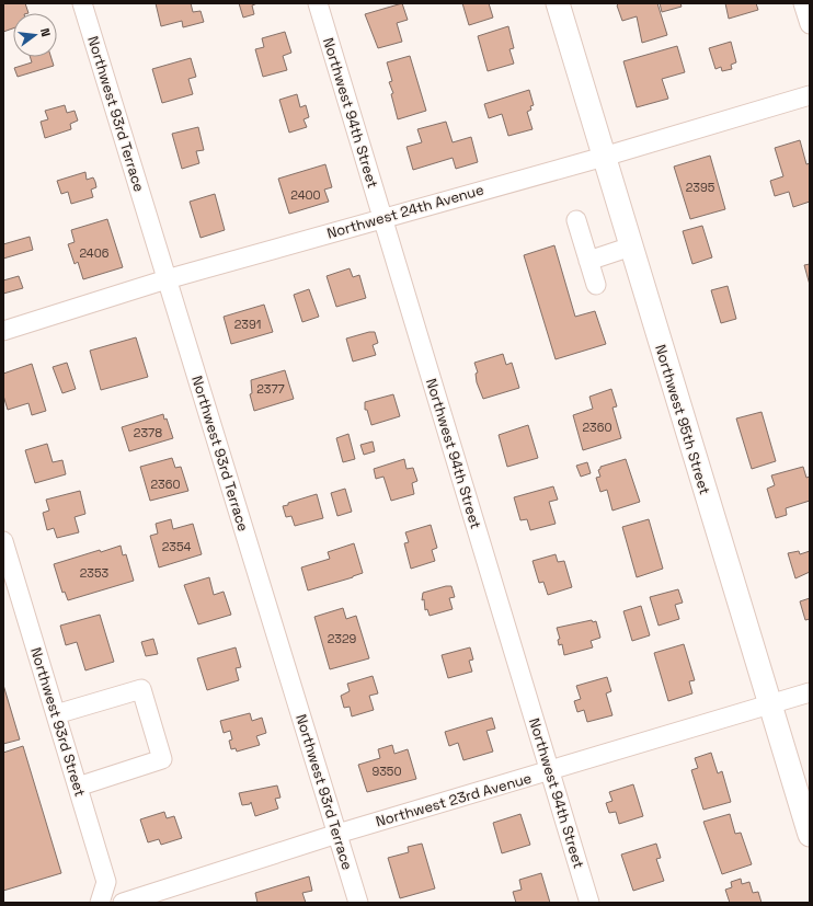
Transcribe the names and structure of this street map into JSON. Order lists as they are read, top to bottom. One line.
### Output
{"streets":{"main road":["Northwest 95th Street"],"street":["Northwest 94th Street","Northwest 93rd Terrace","Northwest 24th Avenue","Northwest 93rd Street","Northwest 23rd Avenue"]},"crossings":[["Northwest 94th Street","Northwest 24th Avenue"],["Northwest 94th Street","Northwest 23rd Avenue"],["Northwest 93rd Terrace","Northwest 24th Avenue"],["Northwest 93rd Terrace","Northwest 23rd Avenue"],["Northwest 24th Avenue","Northwest 95th Street"],["Northwest 95th Street","Northwest 23rd Avenue"]],"house_numbers":["2395","2400","2406","2391","2377","2360","2378","2360","2354","2353","2329","9350"],"north":"right"}
